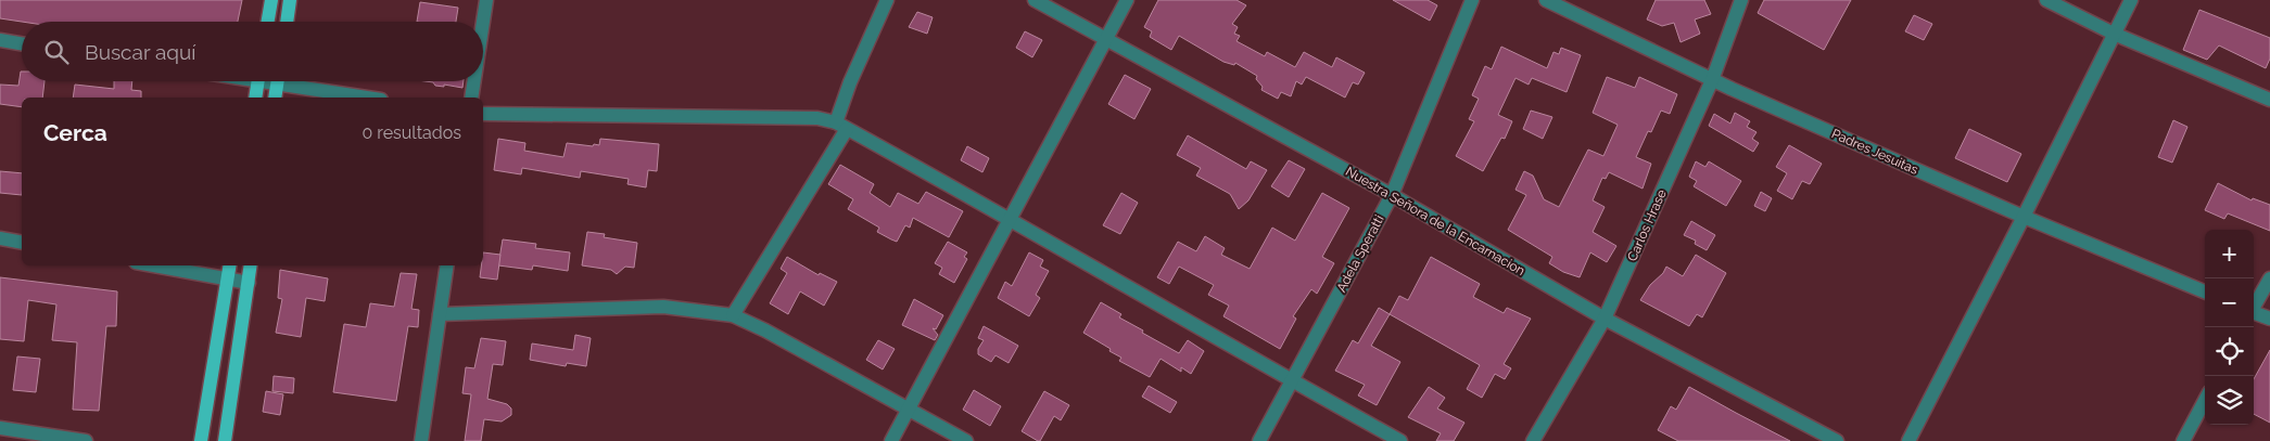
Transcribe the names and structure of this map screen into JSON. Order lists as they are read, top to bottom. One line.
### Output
{"streets":{"street":["Padres Jesuitas","Nuestra Señora de la Encarnacion","Carlos Hrase","Adela Speratti"]},"crossings":[["Padres Jesuitas","Carlos Hrase"],["Nuestra Señora de la Encarnacion","Carlos Hrase"],["Nuestra Señora de la Encarnacion","Adela Speratti"]],"page":{"search":"Buscar aquí","heading":["Cerca","0 resultados"],"map_buttons":["+","−"]}}
